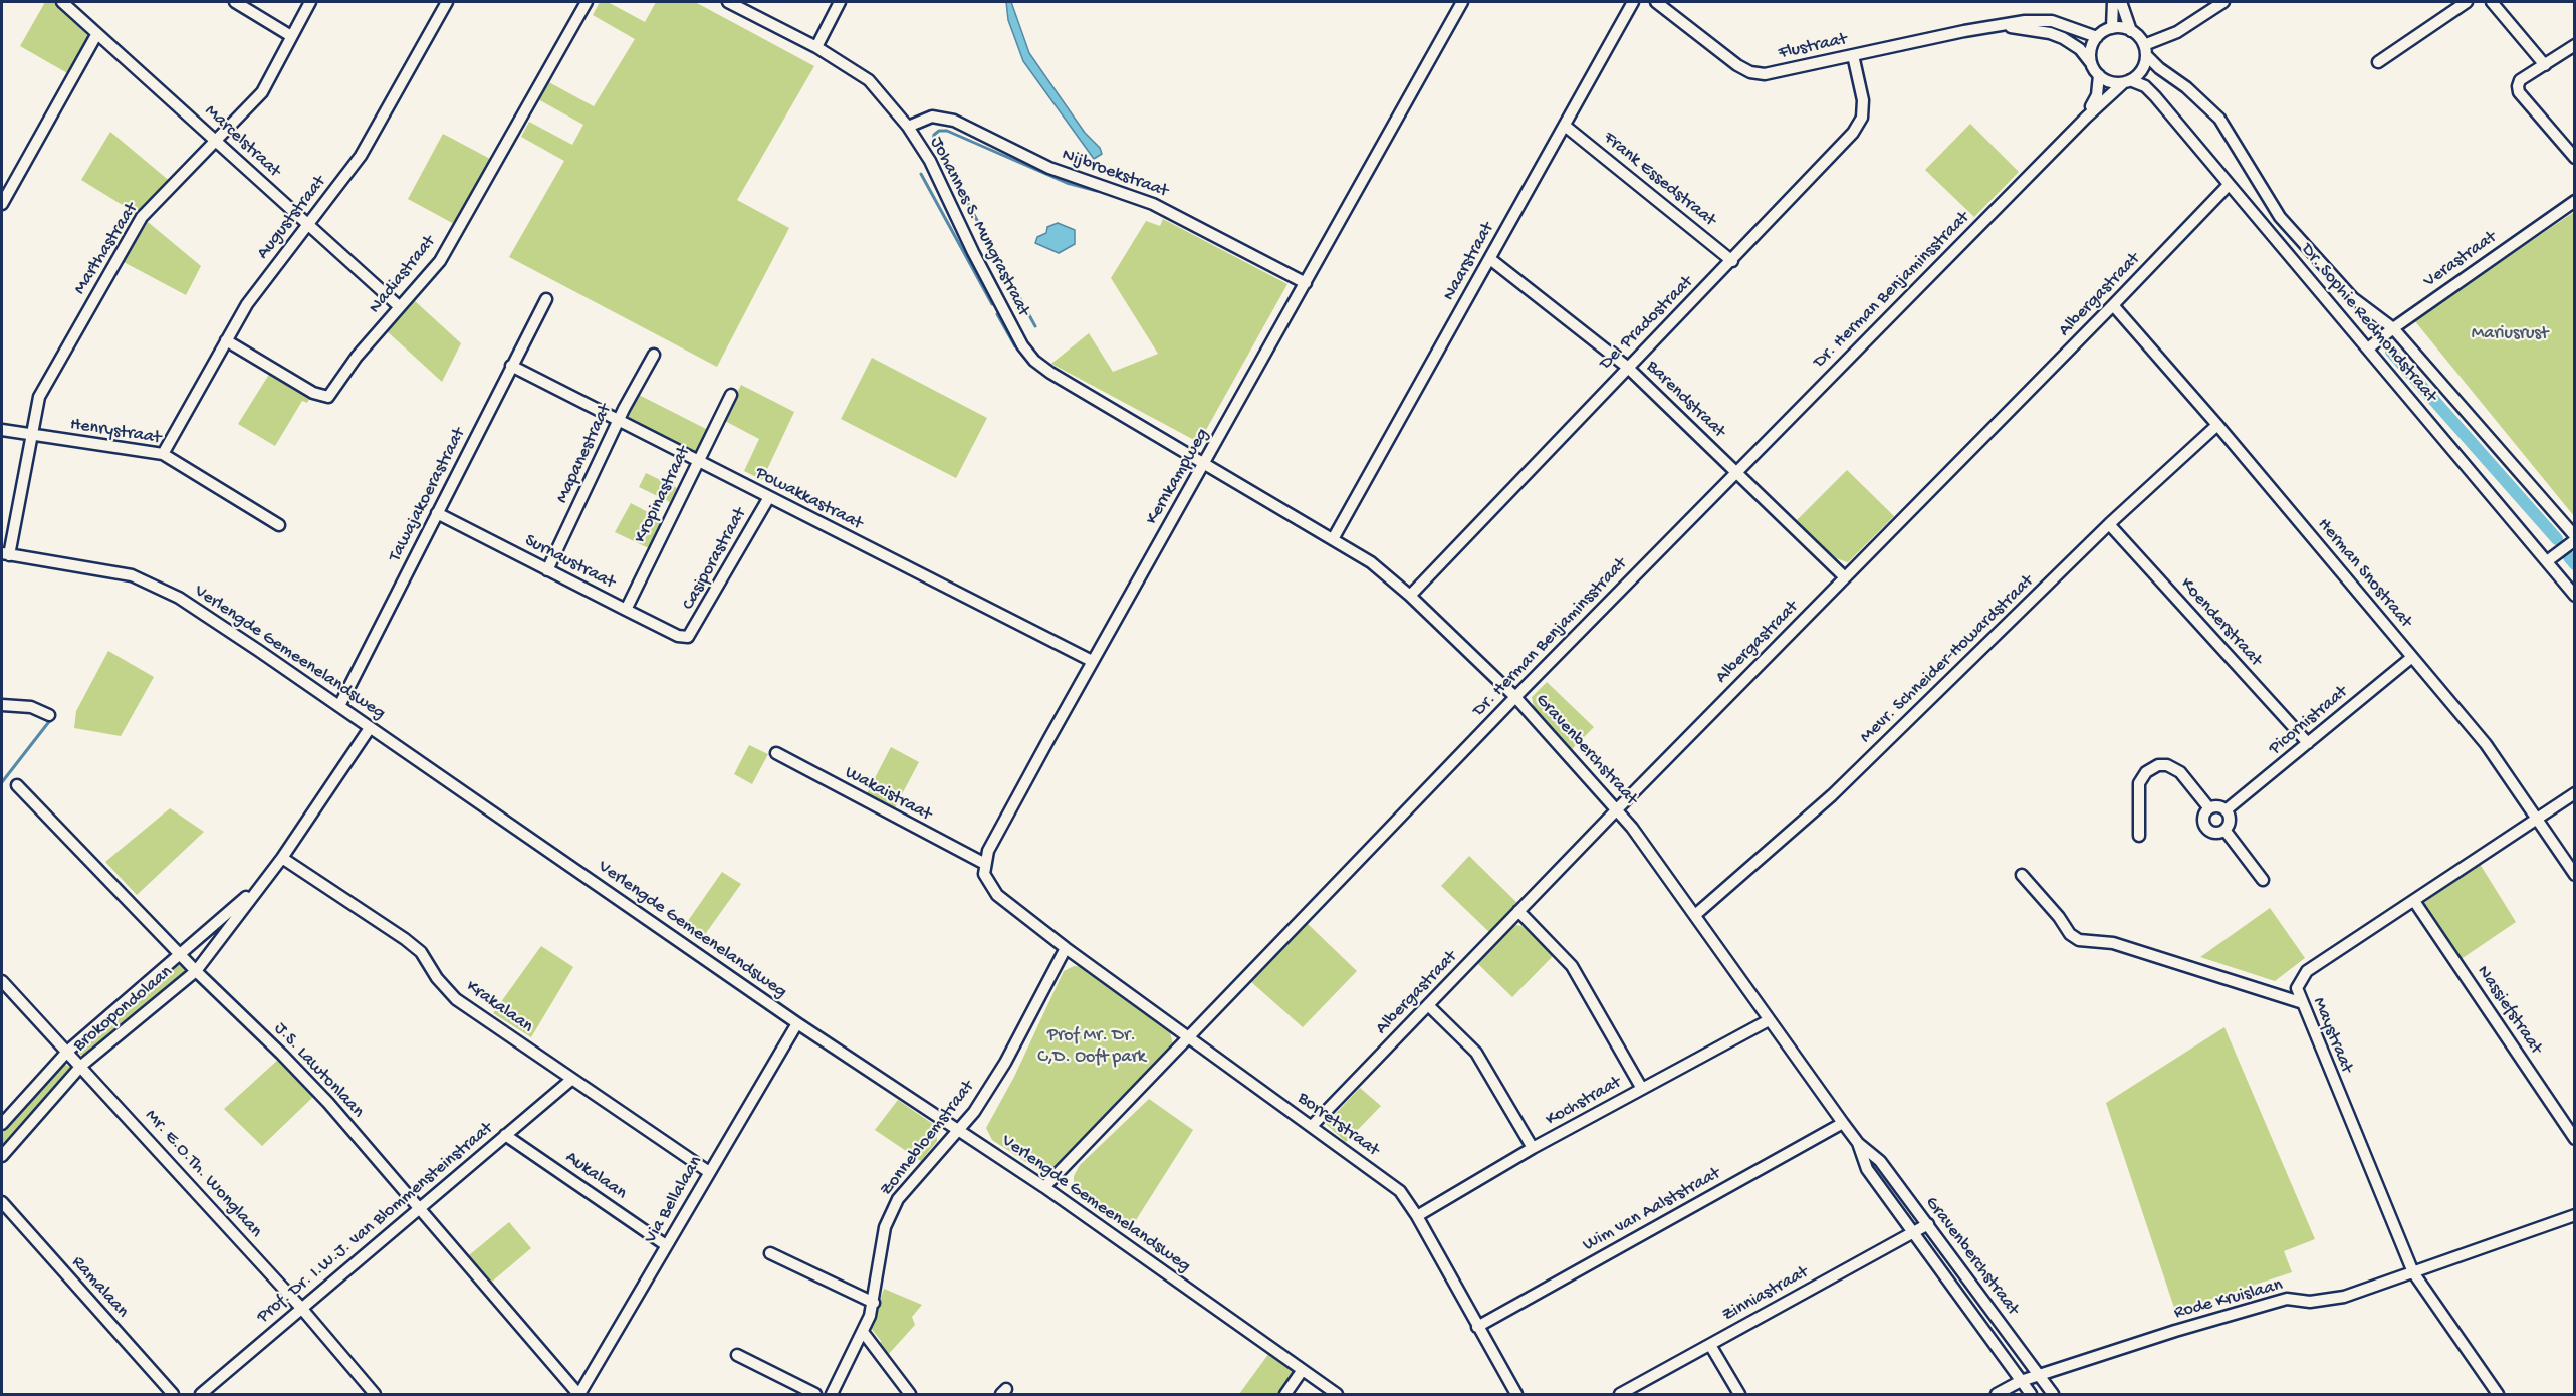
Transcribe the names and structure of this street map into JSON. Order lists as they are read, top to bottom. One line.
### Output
{"streets":{"street":["Flustraat","Marcelstraat","Nijbroekstraat","Frank Essedstraat","Auguststraat","Johannes S. Mungrastraat","Marthastraat","Verastraat","Naarstraat","Nadiastraat","Dr. Herman Benjaminsstraat","Albergastraat","Del Pradostraat","Dr. Sophie Redmondstraat","Barendstraat","Henrystraat","Mapanestraat","Kernkampweg","Tawajakoerastraat","Kropinastraat","Powakkastraat","Casiporastraat","Surnaustraat","Herman Snostraat","Koenderstraat","Verlengde Gemeenelandsweg","Mevr. Schneider-Howardstraat","Picornistraat","Gravenberchstraat","Wakaistraat","Krakalaan","Brokopondolaan","Nassiefstraat","Maystraat","J.S. Lawtonlaan","Kochstraat","Borretstraat","Zonnebloemstraat","Mr. E.O.Th. Wonglaan","Aukalaan","Via Bellalaan","Wim van Aalststraat","Prof. Dr. I.W.J. van Blommensteinstraat","Ramalaan","Zinniastraat","Rode Kruislaan"]},"crossings":[["Flustraat","Dr. Herman Benjaminsstraat"],["Flustraat","Del Pradostraat"],["Flustraat","Dr. Sophie Redmondstraat"],["Marcelstraat","Auguststraat"],["Marcelstraat","Marthastraat"],["Marcelstraat","Nadiastraat"],["Nijbroekstraat","Johannes S. Mungrastraat"],["Nijbroekstraat","Kernkampweg"],["Frank Essedstraat","Naarstraat"],["Frank Essedstraat","Del Pradostraat"],["Auguststraat","Nadiastraat"],["Auguststraat","Henrystraat"],["Johannes S. Mungrastraat","Kernkampweg"],["Johannes S. Mungrastraat","Gravenberchstraat"],["Marthastraat","Henrystraat"],["Marthastraat","Verlengde Gemeenelandsweg"],["Verastraat","Dr. Sophie Redmondstraat"],["Naarstraat","Barendstraat"],["Naarstraat","Gravenberchstraat"],["Dr. Herman Benjaminsstraat","Dr. Sophie Redmondstraat"],["Dr. Herman Benjaminsstraat","Barendstraat"],["Dr. Herman Benjaminsstraat","Verlengde Gemeenelandsweg"],["Dr. Herman Benjaminsstraat","Gravenberchstraat"],["Dr. Herman Benjaminsstraat","Borretstraat"],["Albergastraat","Dr. Sophie Redmondstraat"],["Albergastraat","Barendstraat"],["Albergastraat","Herman Snostraat"],["Albergastraat","Gravenberchstraat"],["Albergastraat","Borretstraat"],["Del Pradostraat","Barendstraat"],["Del Pradostraat","Gravenberchstraat"],["Mapanestraat","Powakkastraat"],["Mapanestraat","Surnaustraat"],["Kernkampweg","Powakkastraat"],["Kernkampweg","Gravenberchstraat"],["Kernkampweg","Wakaistraat"],["Tawajakoerastraat","Powakkastraat"],["Tawajakoerastraat","Surnaustraat"],["Tawajakoerastraat","Verlengde Gemeenelandsweg"],["Kropinastraat","Powakkastraat"],["Kropinastraat","Surnaustraat"],["Powakkastraat","Casiporastraat"],["Casiporastraat","Surnaustraat"],["Herman Snostraat","Mevr. Schneider-Howardstraat"],["Herman Snostraat","Picornistraat"],["Herman Snostraat","Maystraat"],["Koenderstraat","Mevr. Schneider-Howardstraat"],["Koenderstraat","Picornistraat"],["Verlengde Gemeenelandsweg","Brokopondolaan"],["Verlengde Gemeenelandsweg","Zonnebloemstraat"],["Verlengde Gemeenelandsweg","Via Bellalaan"],["Mevr. Schneider-Howardstraat","Gravenberchstraat"],["Gravenberchstraat","Kochstraat"],["Gravenberchstraat","Wim van Aalststraat"],["Gravenberchstraat","Zinniastraat"],["Gravenberchstraat","Rode Kruislaan"],["Krakalaan","Brokopondolaan"],["Krakalaan","Via Bellalaan"],["Krakalaan","Prof. Dr. I.W.J. van Blommensteinstraat"],["Brokopondolaan","J.S. Lawtonlaan"],["Brokopondolaan","Mr. E.O.Th. Wonglaan"],["Nassiefstraat","Maystraat"],["Maystraat","Rode Kruislaan"],["J.S. Lawtonlaan","Via Bellalaan"],["J.S. Lawtonlaan","Prof. Dr. I.W.J. van Blommensteinstraat"],["Kochstraat","Borretstraat"],["Borretstraat","Zonnebloemstraat"],["Borretstraat","Wim van Aalststraat"],["Mr. E.O.Th. Wonglaan","Prof. Dr. I.W.J. van Blommensteinstraat"],["Aukalaan","Via Bellalaan"],["Aukalaan","Prof. Dr. I.W.J. van Blommensteinstraat"]],"parks":["Mariusrust","Prof Mr. Dr. C,D. Ooft park"]}
